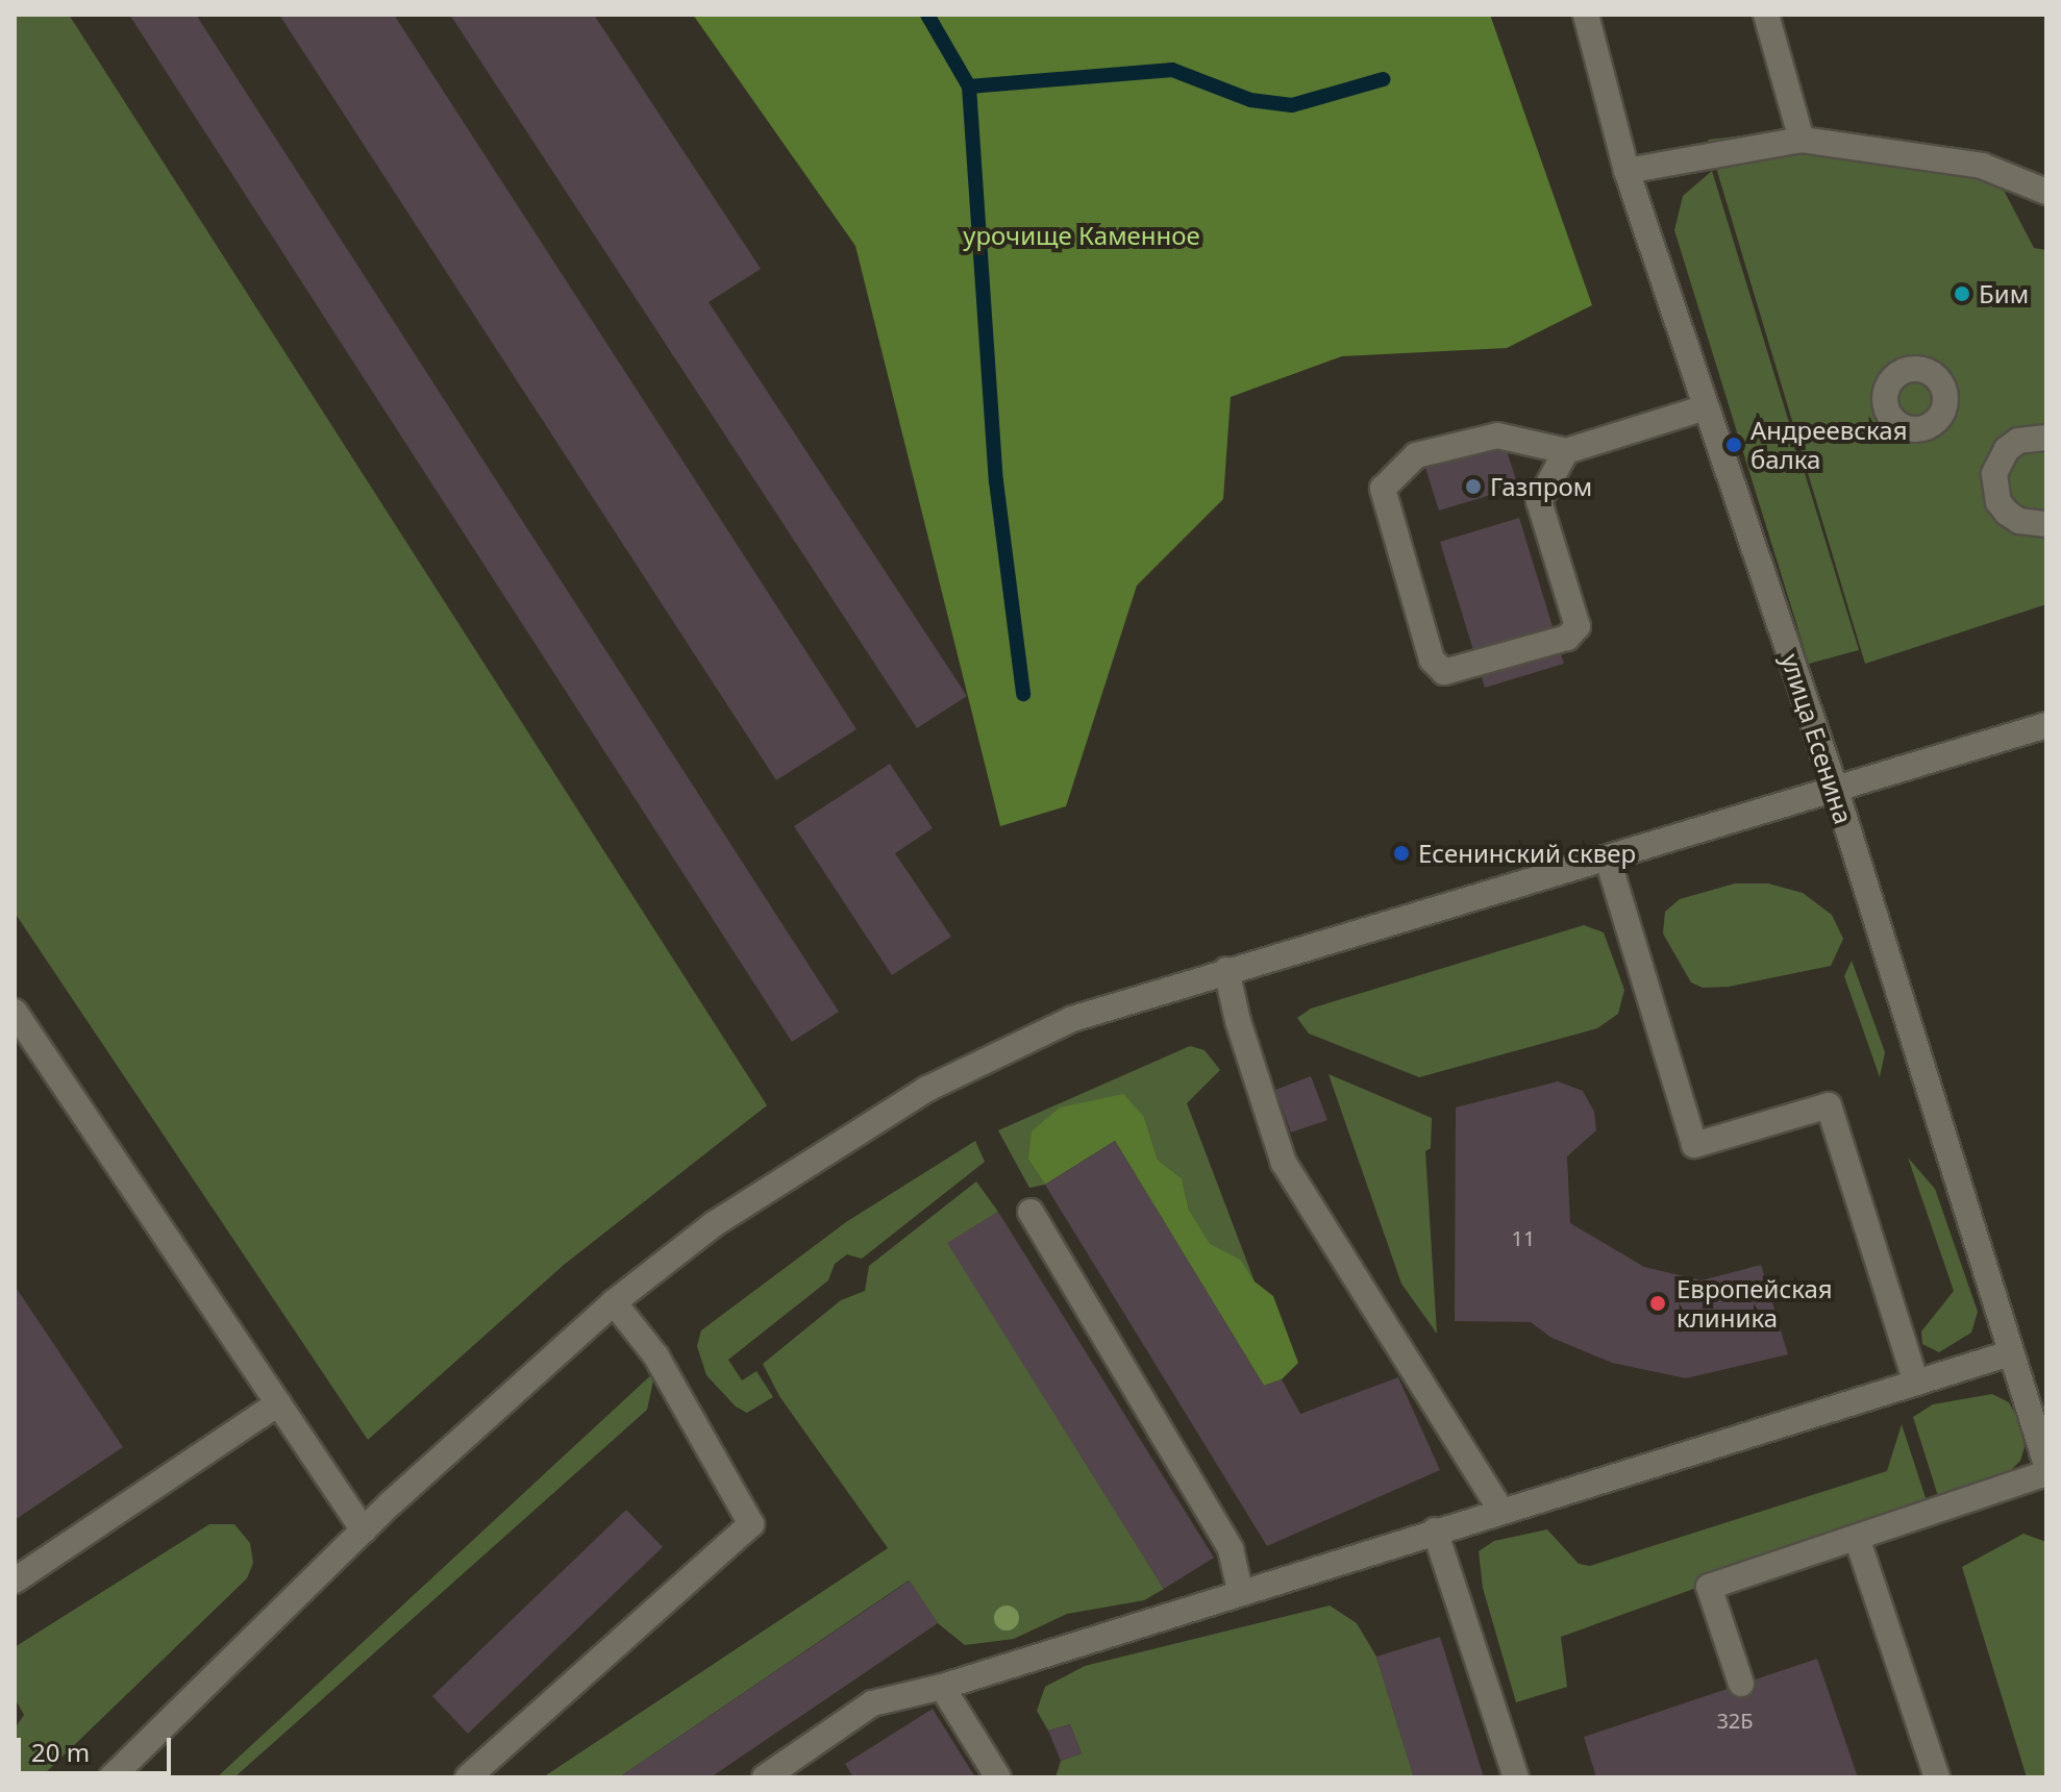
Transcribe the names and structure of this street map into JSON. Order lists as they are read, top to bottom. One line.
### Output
{"streets":{"street":["улица Есенина"]},"parks":["урочище Каменное"],"places":["Бим","Андреевская балка","Газпром","Есенинский сквер","Европейская клиника"],"house_numbers":["11","32Б"],"scale_bar":"20 m"}
